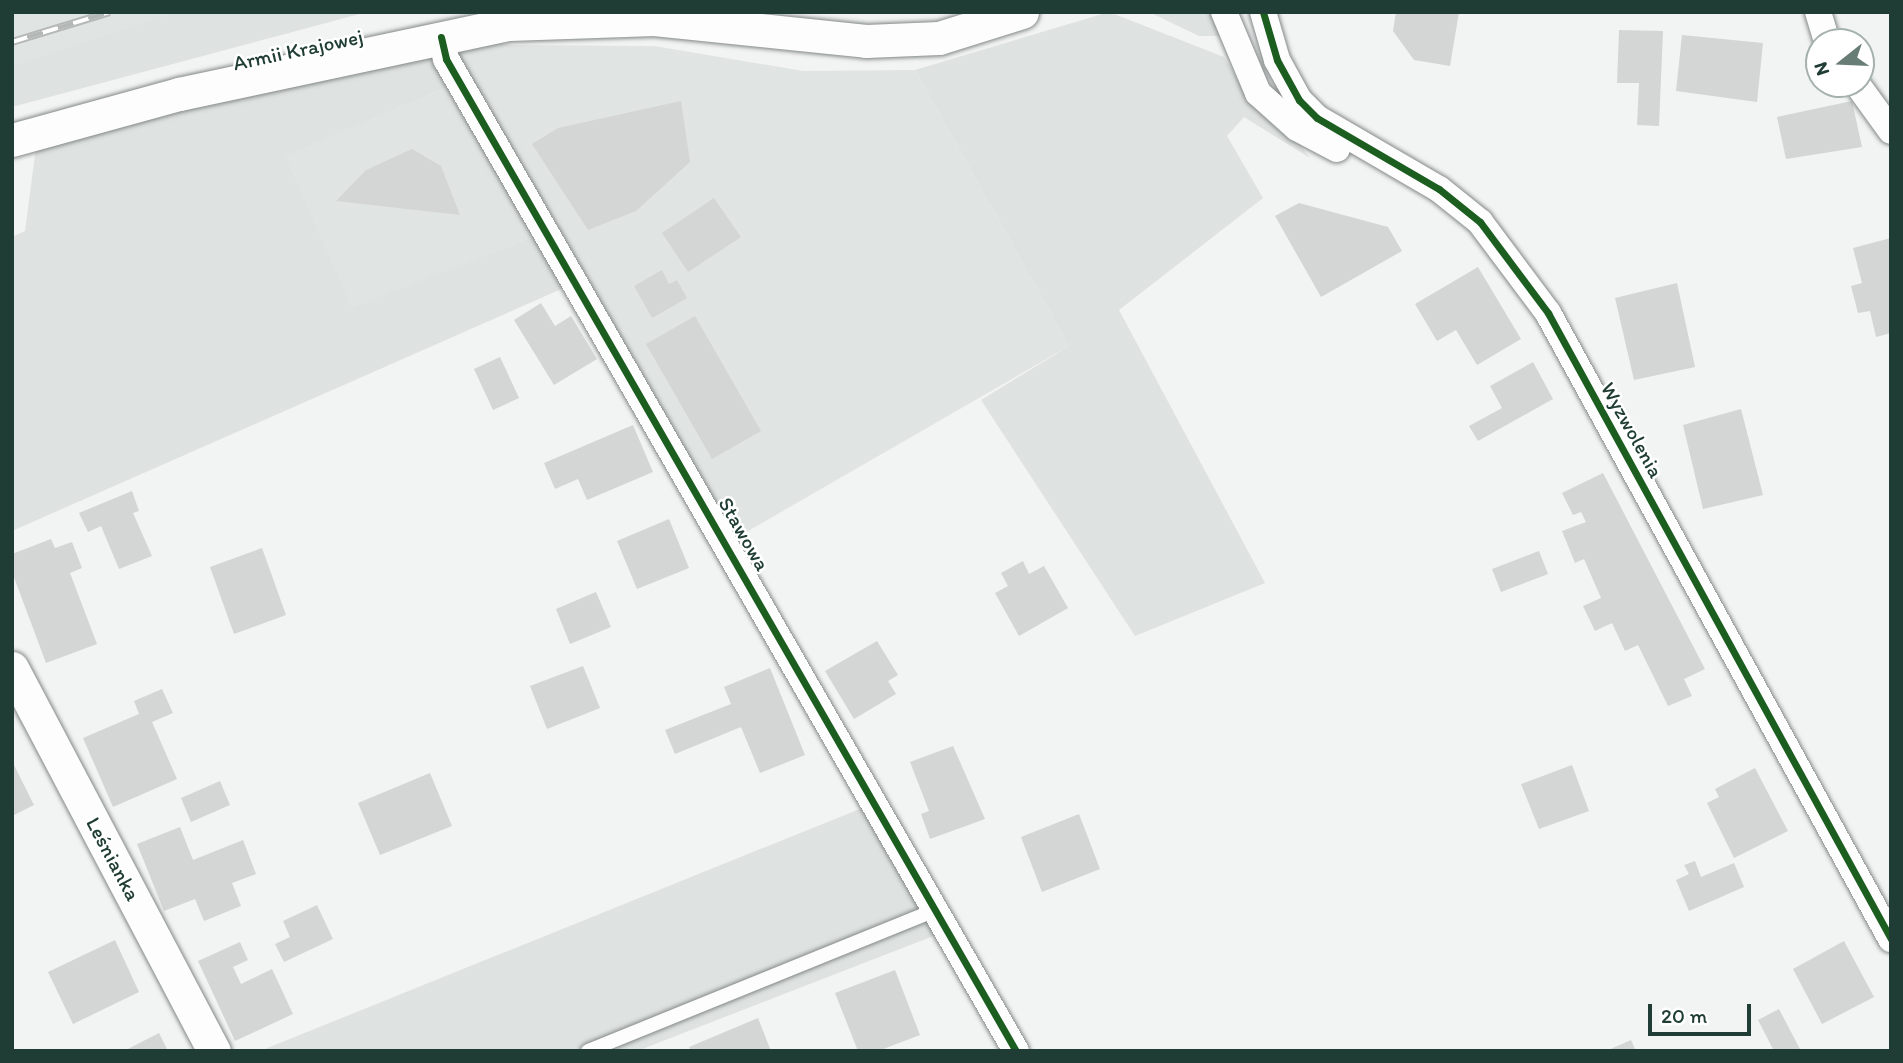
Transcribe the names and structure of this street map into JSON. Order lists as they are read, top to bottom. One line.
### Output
{"streets":{"street":["Armii Krajowej","Wyzwolenia","Stawowa","Leśnianka"]},"crossings":[["Armii Krajowej","Stawowa"]],"scale_bar":"20 m","north":"left"}
